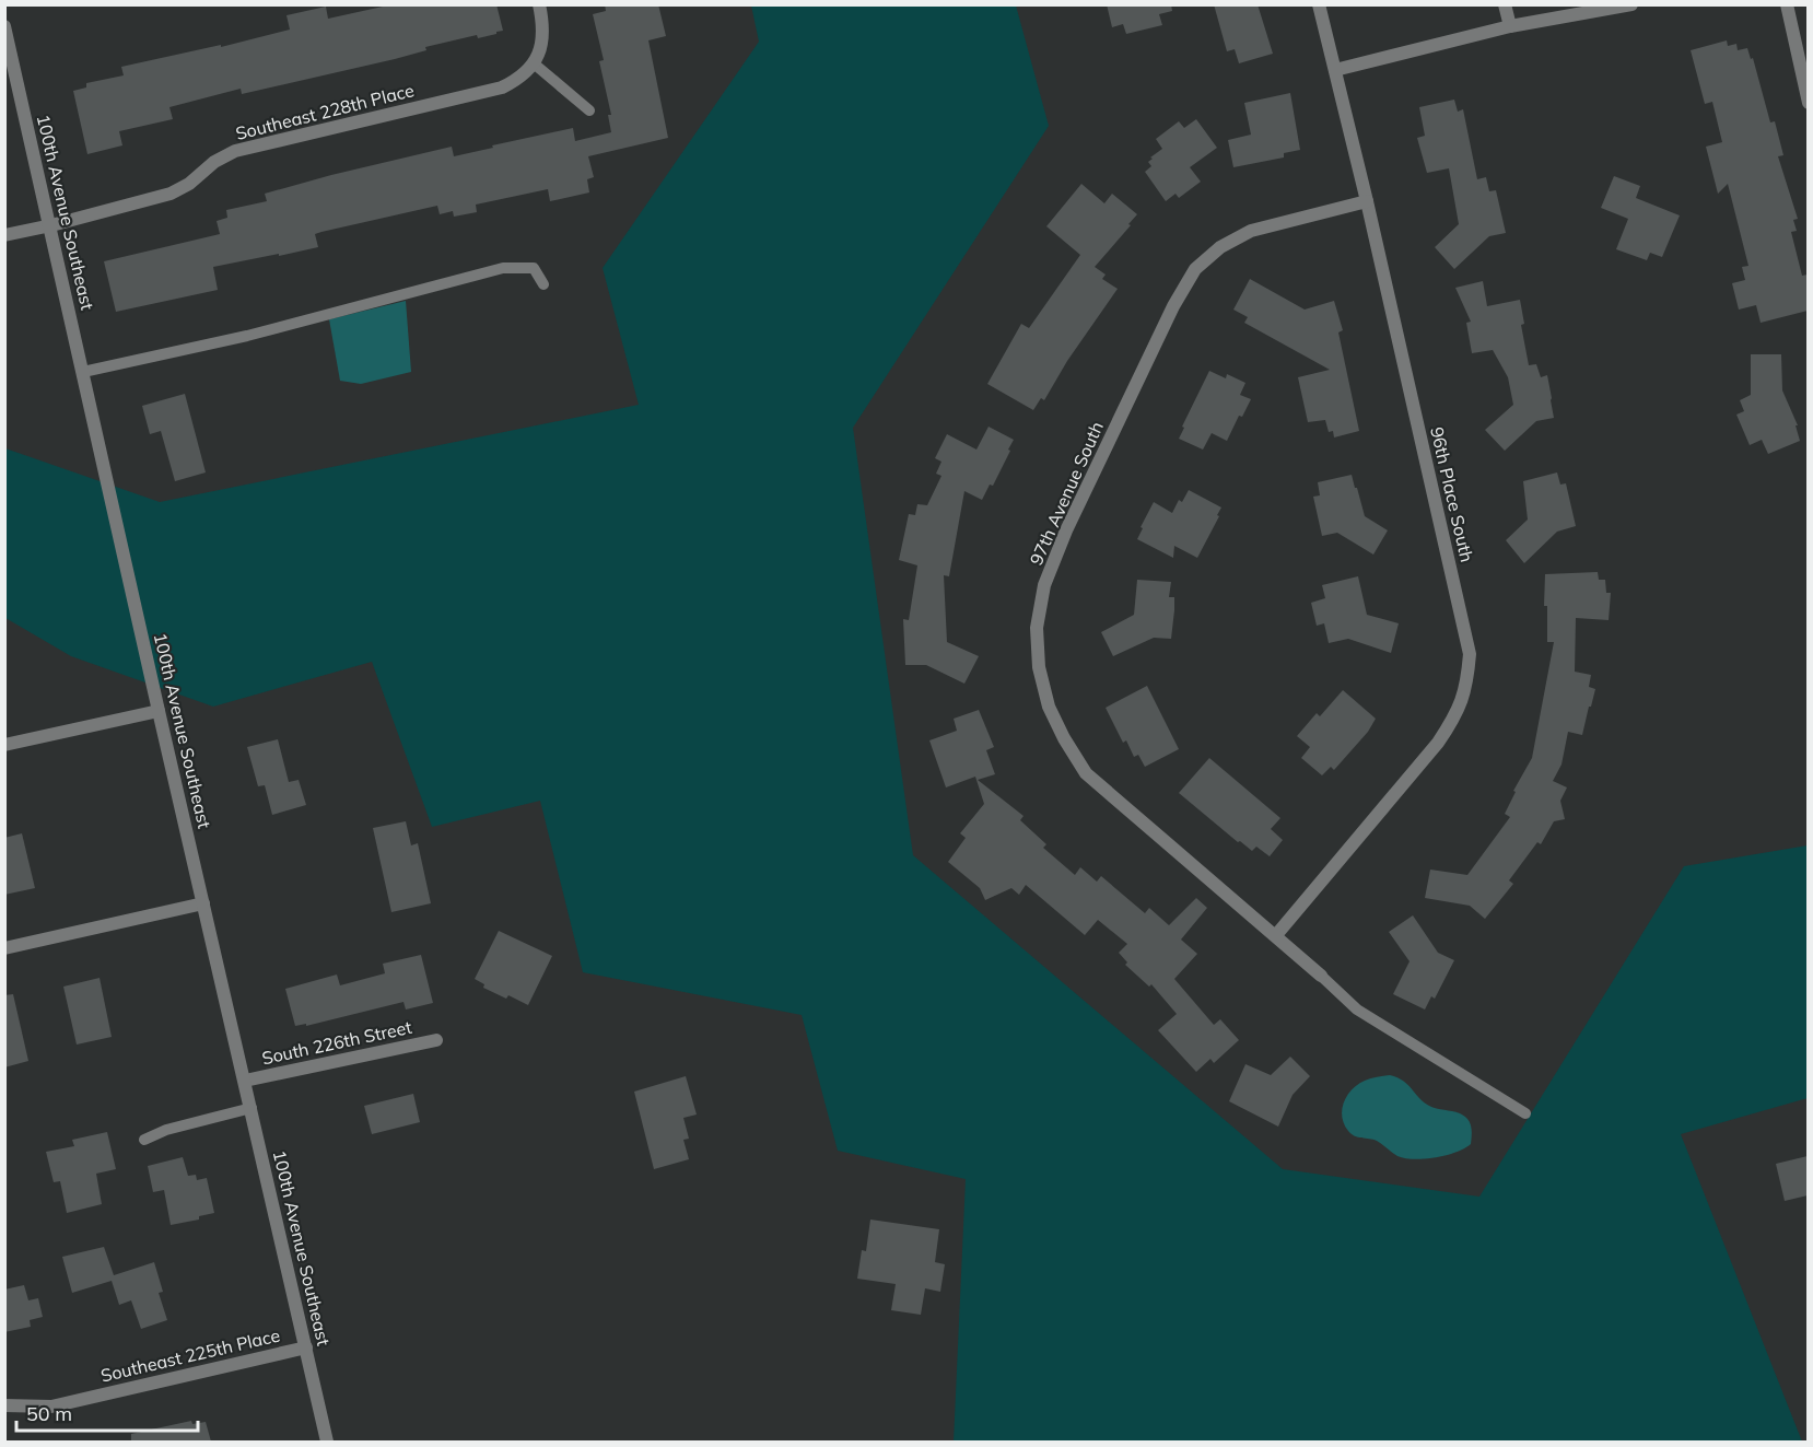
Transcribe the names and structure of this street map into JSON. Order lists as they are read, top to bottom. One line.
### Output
{"streets":{"street":["Southeast 228th Place","100th Avenue Southeast","97th Avenue South","96th Place South","South 226th Street","Southeast 225th Place"]},"crossings":[["Southeast 228th Place","100th Avenue Southeast"],["100th Avenue Southeast","South 226th Street"],["100th Avenue Southeast","Southeast 225th Place"],["97th Avenue South","96th Place South"]],"scale_bar":"50 m"}
